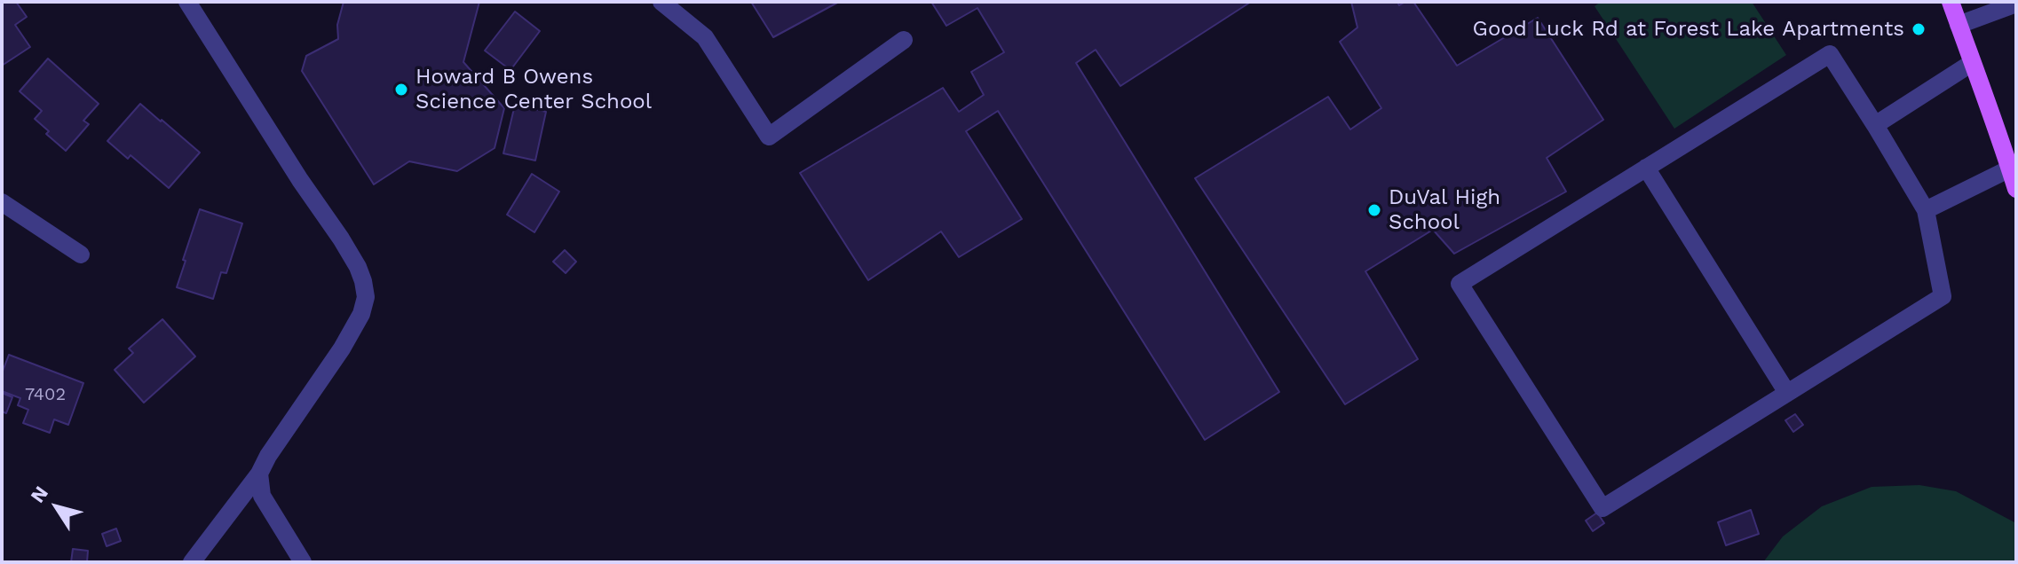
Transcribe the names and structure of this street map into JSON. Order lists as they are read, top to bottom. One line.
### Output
{"places":["Good Luck Rd at Forest Lake Apartments","Howard B Owens Science Center School","DuVal High School"],"house_numbers":["7402"],"north":"top left"}
